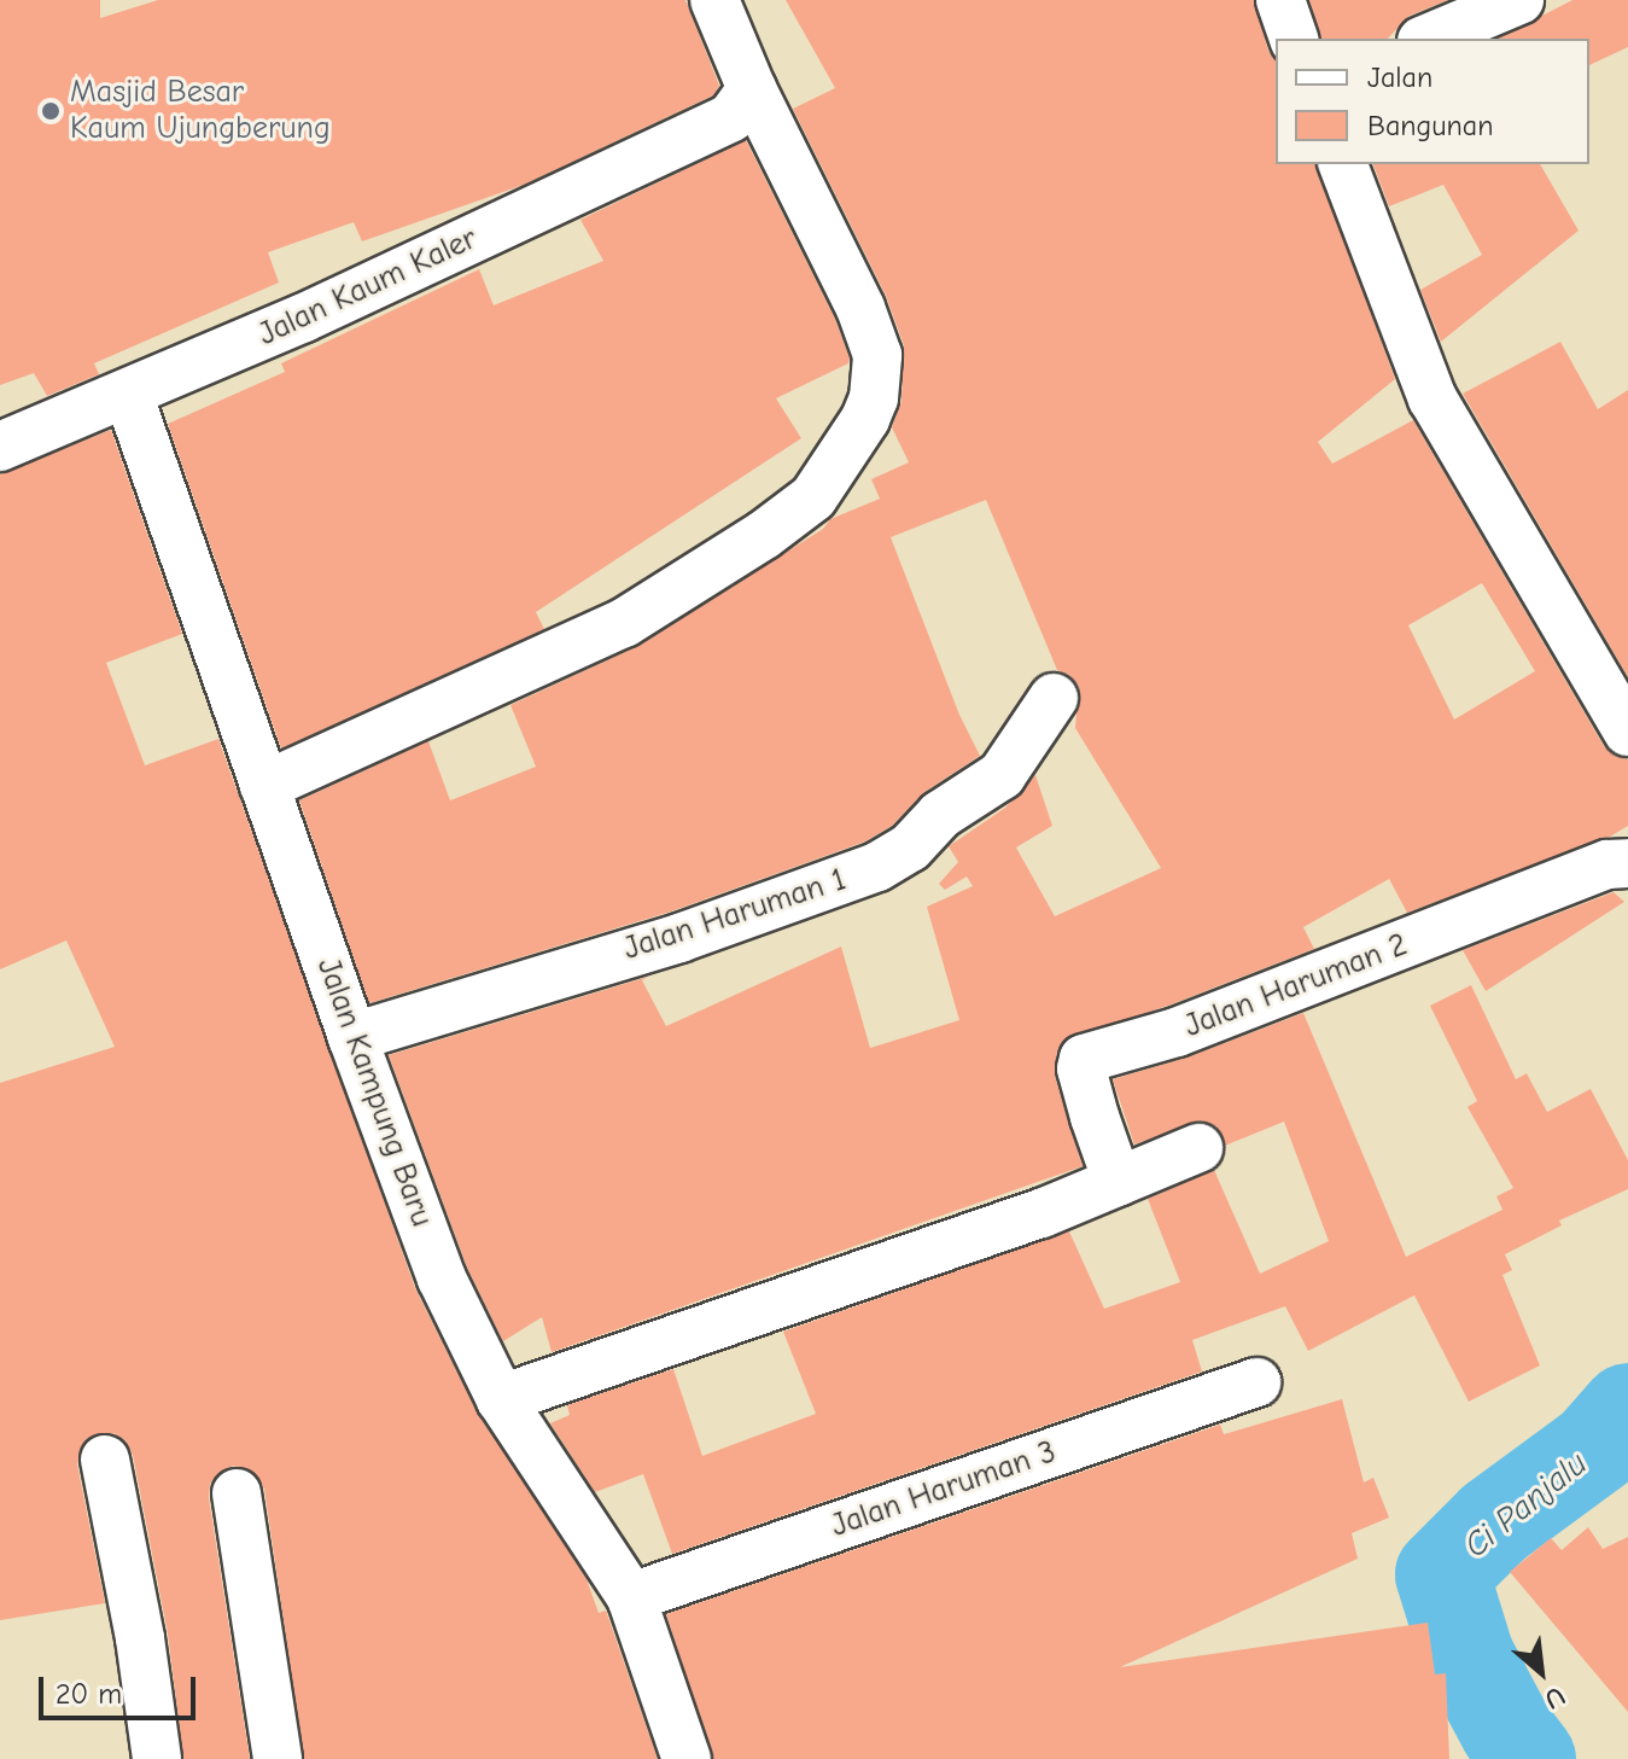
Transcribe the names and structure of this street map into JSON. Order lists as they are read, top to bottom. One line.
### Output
{"streets":{"street":["Jalan Kaum Kaler","Jalan Haruman 1","Jalan Haruman 2","Jalan Kampung Baru","Jalan Haruman 3"]},"crossings":[["Jalan Kaum Kaler","Jalan Kampung Baru"],["Jalan Haruman 1","Jalan Kampung Baru"],["Jalan Kampung Baru","Jalan Haruman 3"]],"water":["Ci Panjalu"],"places":["Masjid Besar Kaum Ujungberung"],"legend":["Jalan","Bangunan"],"scale_bar":"20 m","north":"bottom right"}
